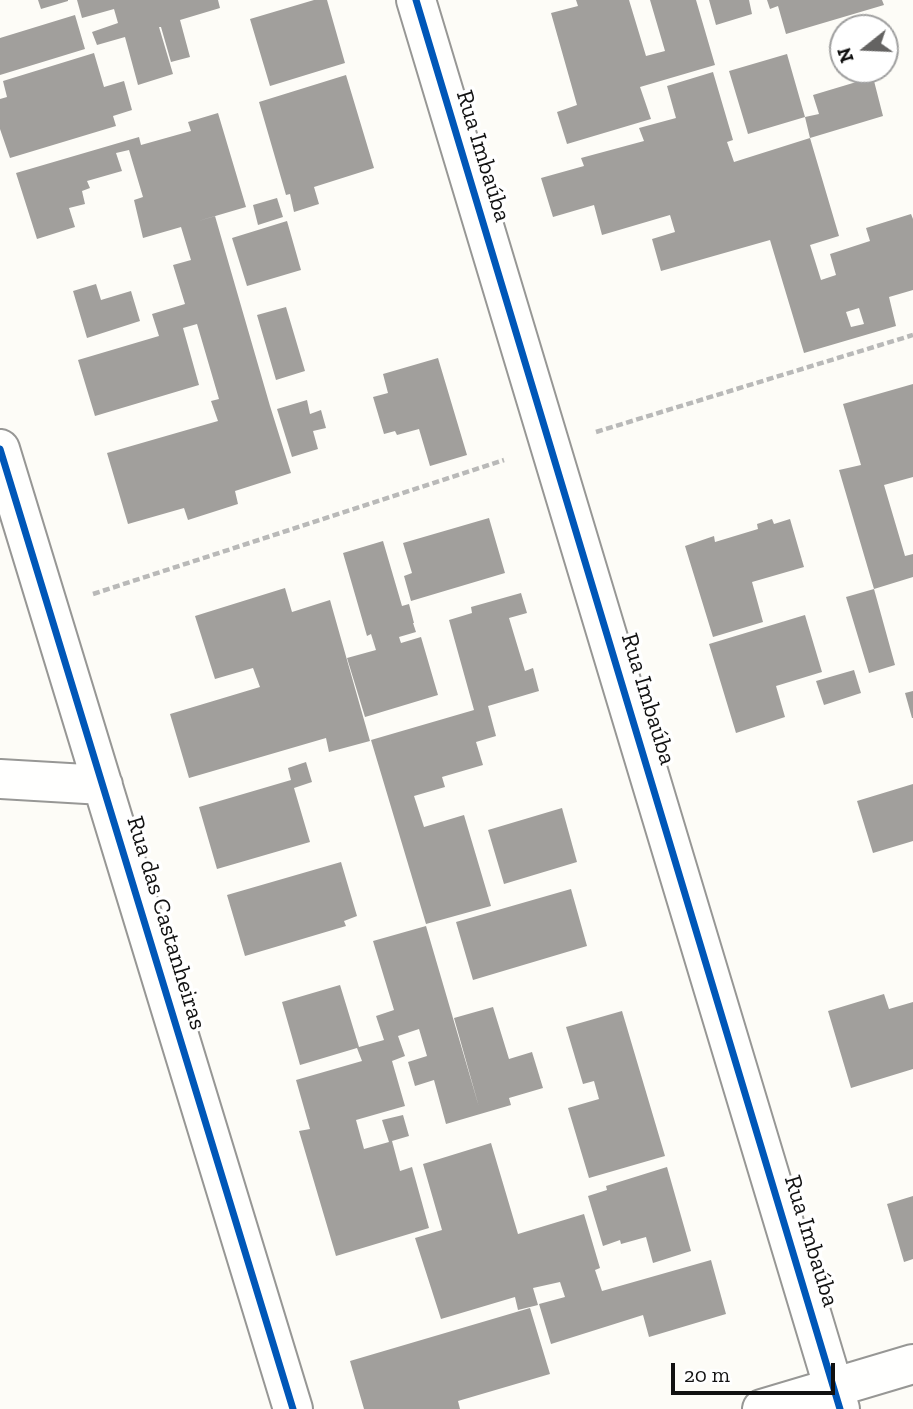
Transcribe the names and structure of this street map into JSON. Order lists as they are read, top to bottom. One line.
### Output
{"streets":{"street":["Rua Imbaúba","Rua das Castanheiras"]},"scale_bar":"20 m","north":"left"}
